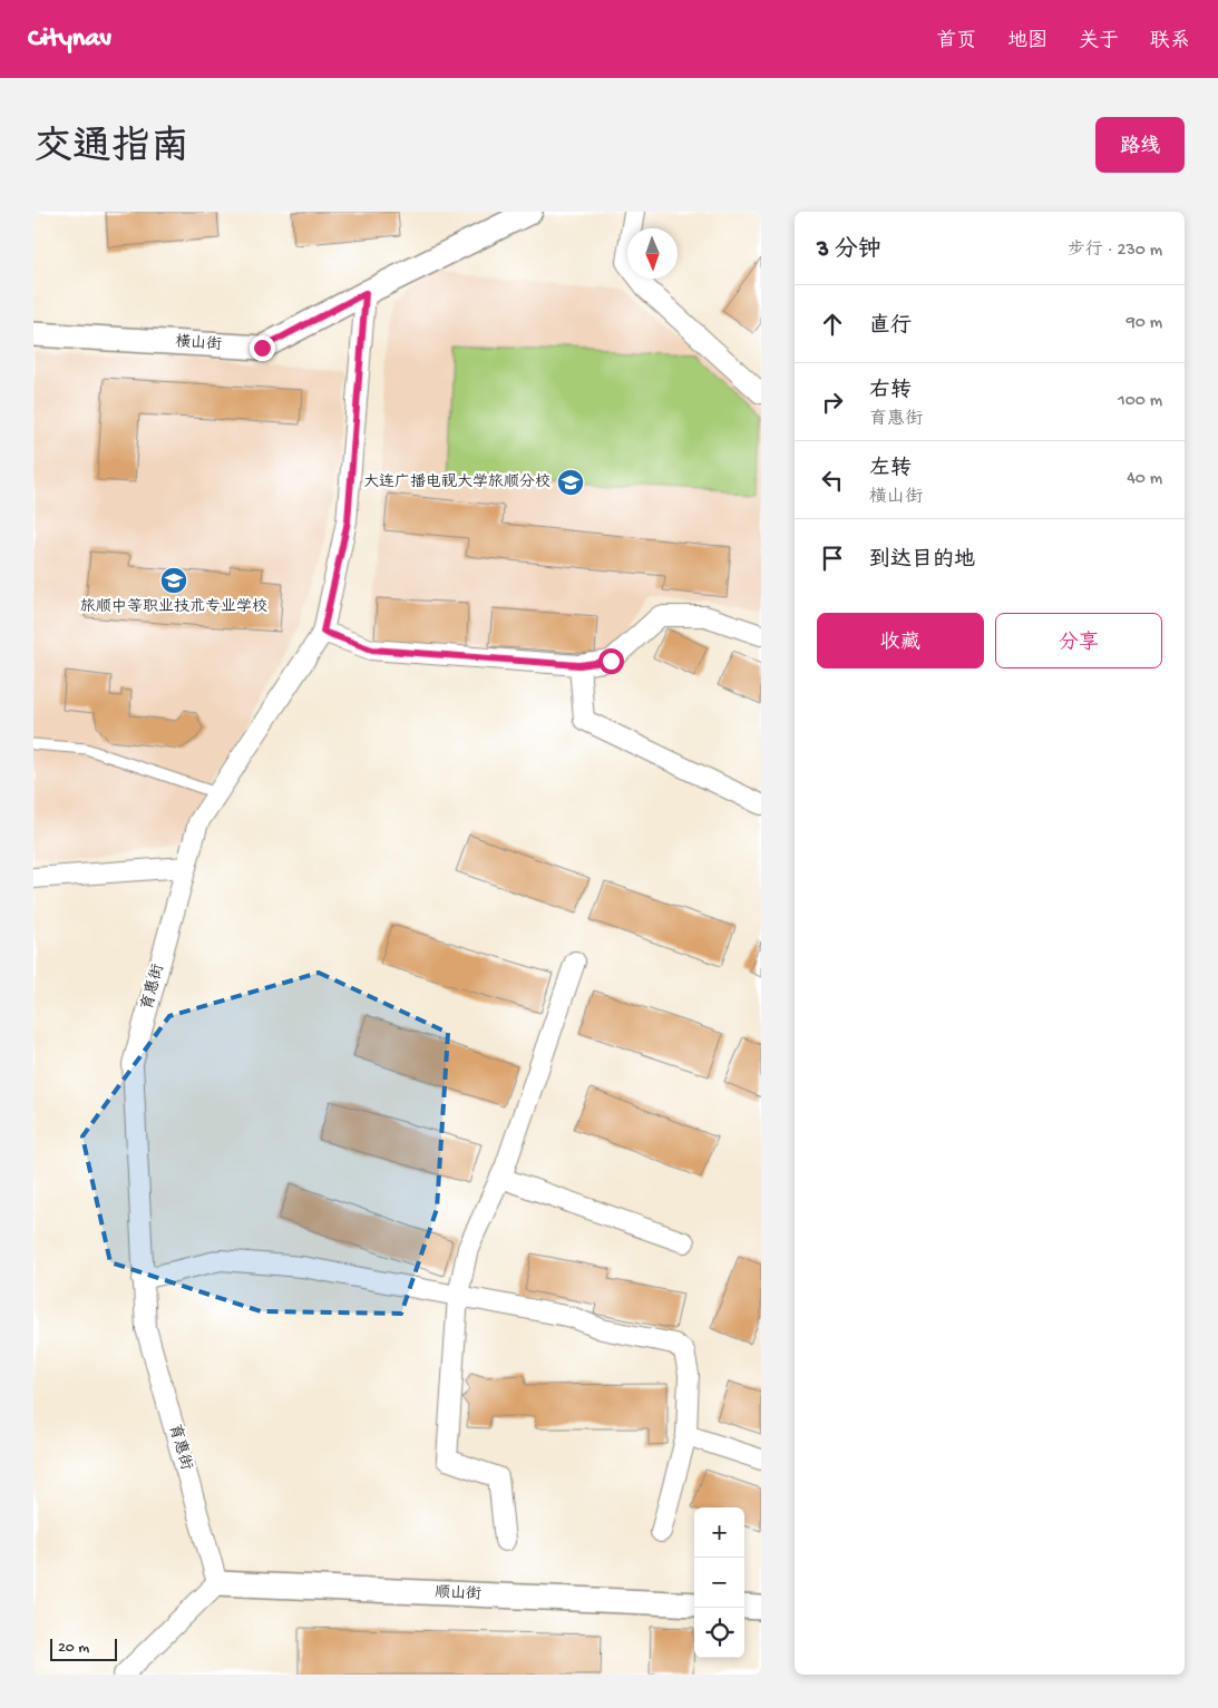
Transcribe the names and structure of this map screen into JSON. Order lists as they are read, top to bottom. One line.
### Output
{"streets":{"street":["横山街","育惠街","顺山街"]},"crossings":[["横山街","育惠街"],["育惠街","顺山街"]],"places":{"school or university":["大连广播电视大学旅顺分校","旅顺中等职业技术专业学校"]},"scale_bar":"20 m","north":"bottom","page":{"header":"Citynav","nav":["首页","地图","关于","联系"],"title":"交通指南","buttons":["路线",["收藏","分享"]],"heading":["3 分钟","步行 · 230 m"],"list":[["直行","90 m"],["右转","育惠街","100 m"],["左转","横山街","40 m"],"到达目的地"],"map_buttons":["+","−"],"scale":"20 m"}}
